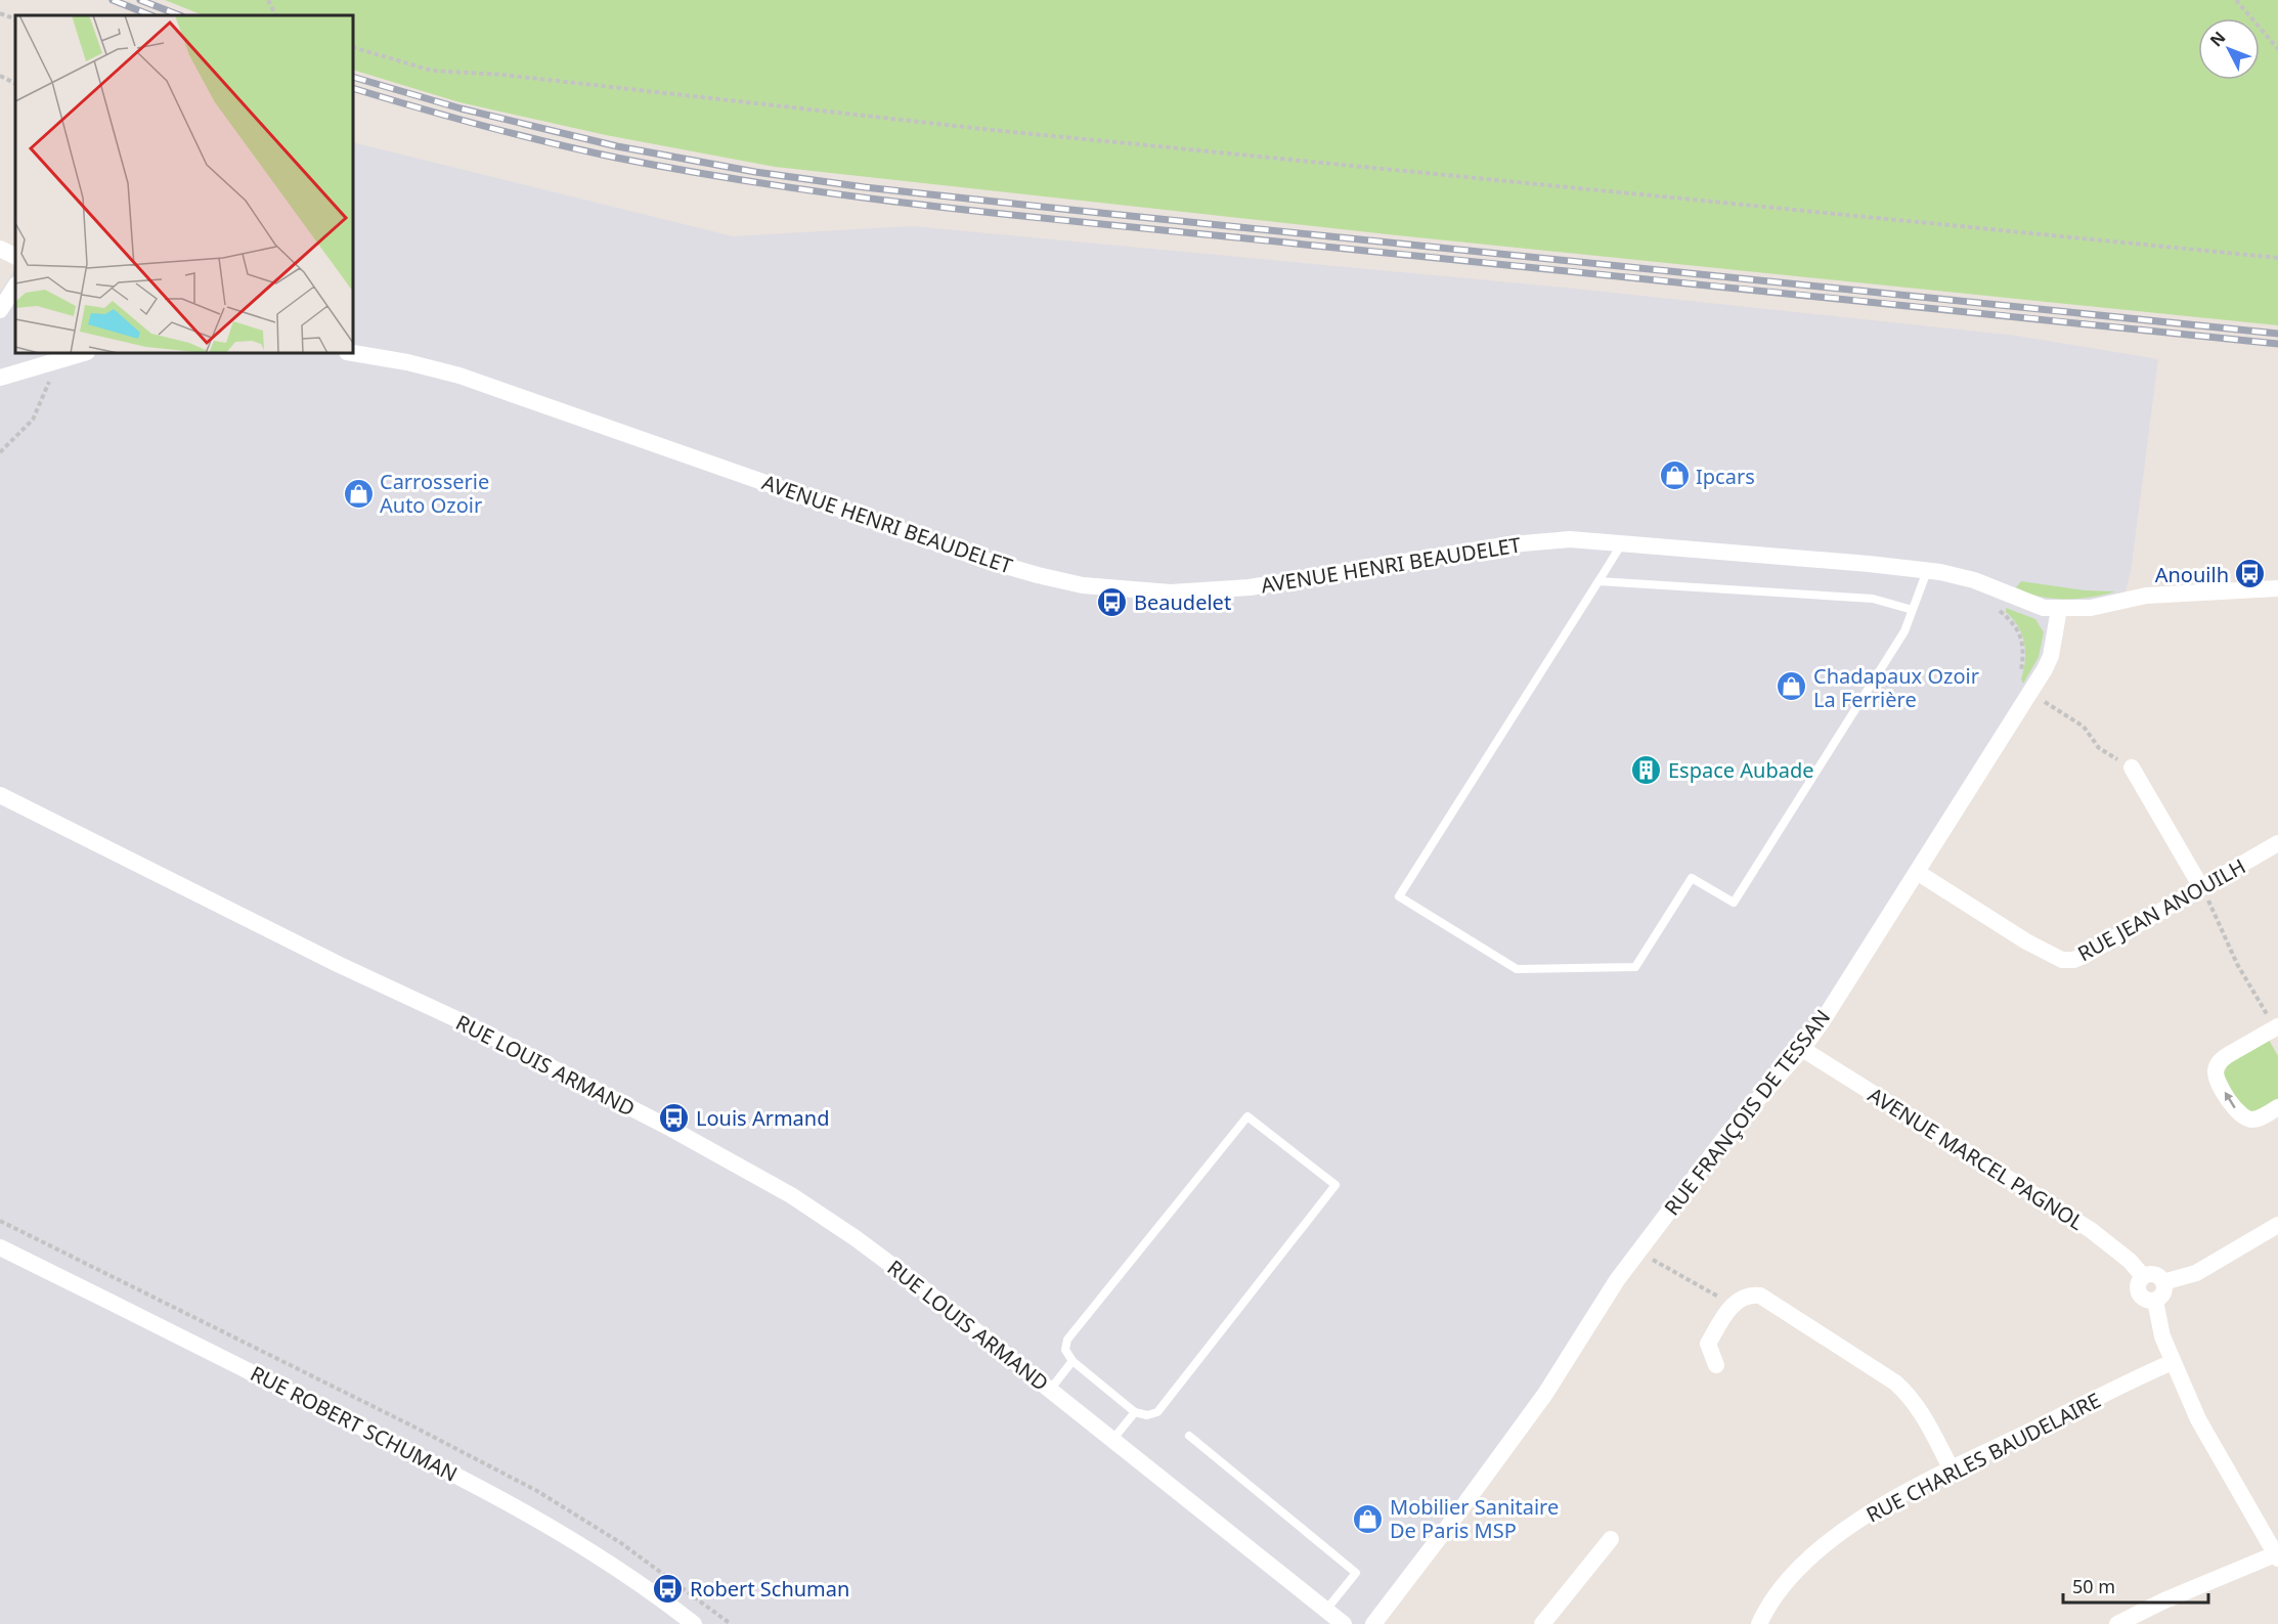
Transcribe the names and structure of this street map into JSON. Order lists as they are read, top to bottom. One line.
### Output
{"streets":{"street":["AVENUE HENRI BEAUDELET","RUE JEAN ANOUILH","RUE LOUIS ARMAND","RUE FRANÇOIS DE TESSAN","AVENUE MARCEL PAGNOL","RUE ROBERT SCHUMAN","RUE CHARLES BAUDELAIRE"]},"crossings":[["AVENUE HENRI BEAUDELET","RUE FRANÇOIS DE TESSAN"],["RUE JEAN ANOUILH","RUE FRANÇOIS DE TESSAN"],["RUE FRANÇOIS DE TESSAN","AVENUE MARCEL PAGNOL"]],"places":{"shop":["Ipcars","Carrosserie Auto Ozoir","Chadapaux Ozoir La Ferrière","Mobilier Sanitaire De Paris MSP"],"bus stop":["Anouilh","Beaudelet","Louis Armand","Robert Schuman"],"building":["Espace Aubade"]},"scale_bar":"50 m","north":"top left"}
